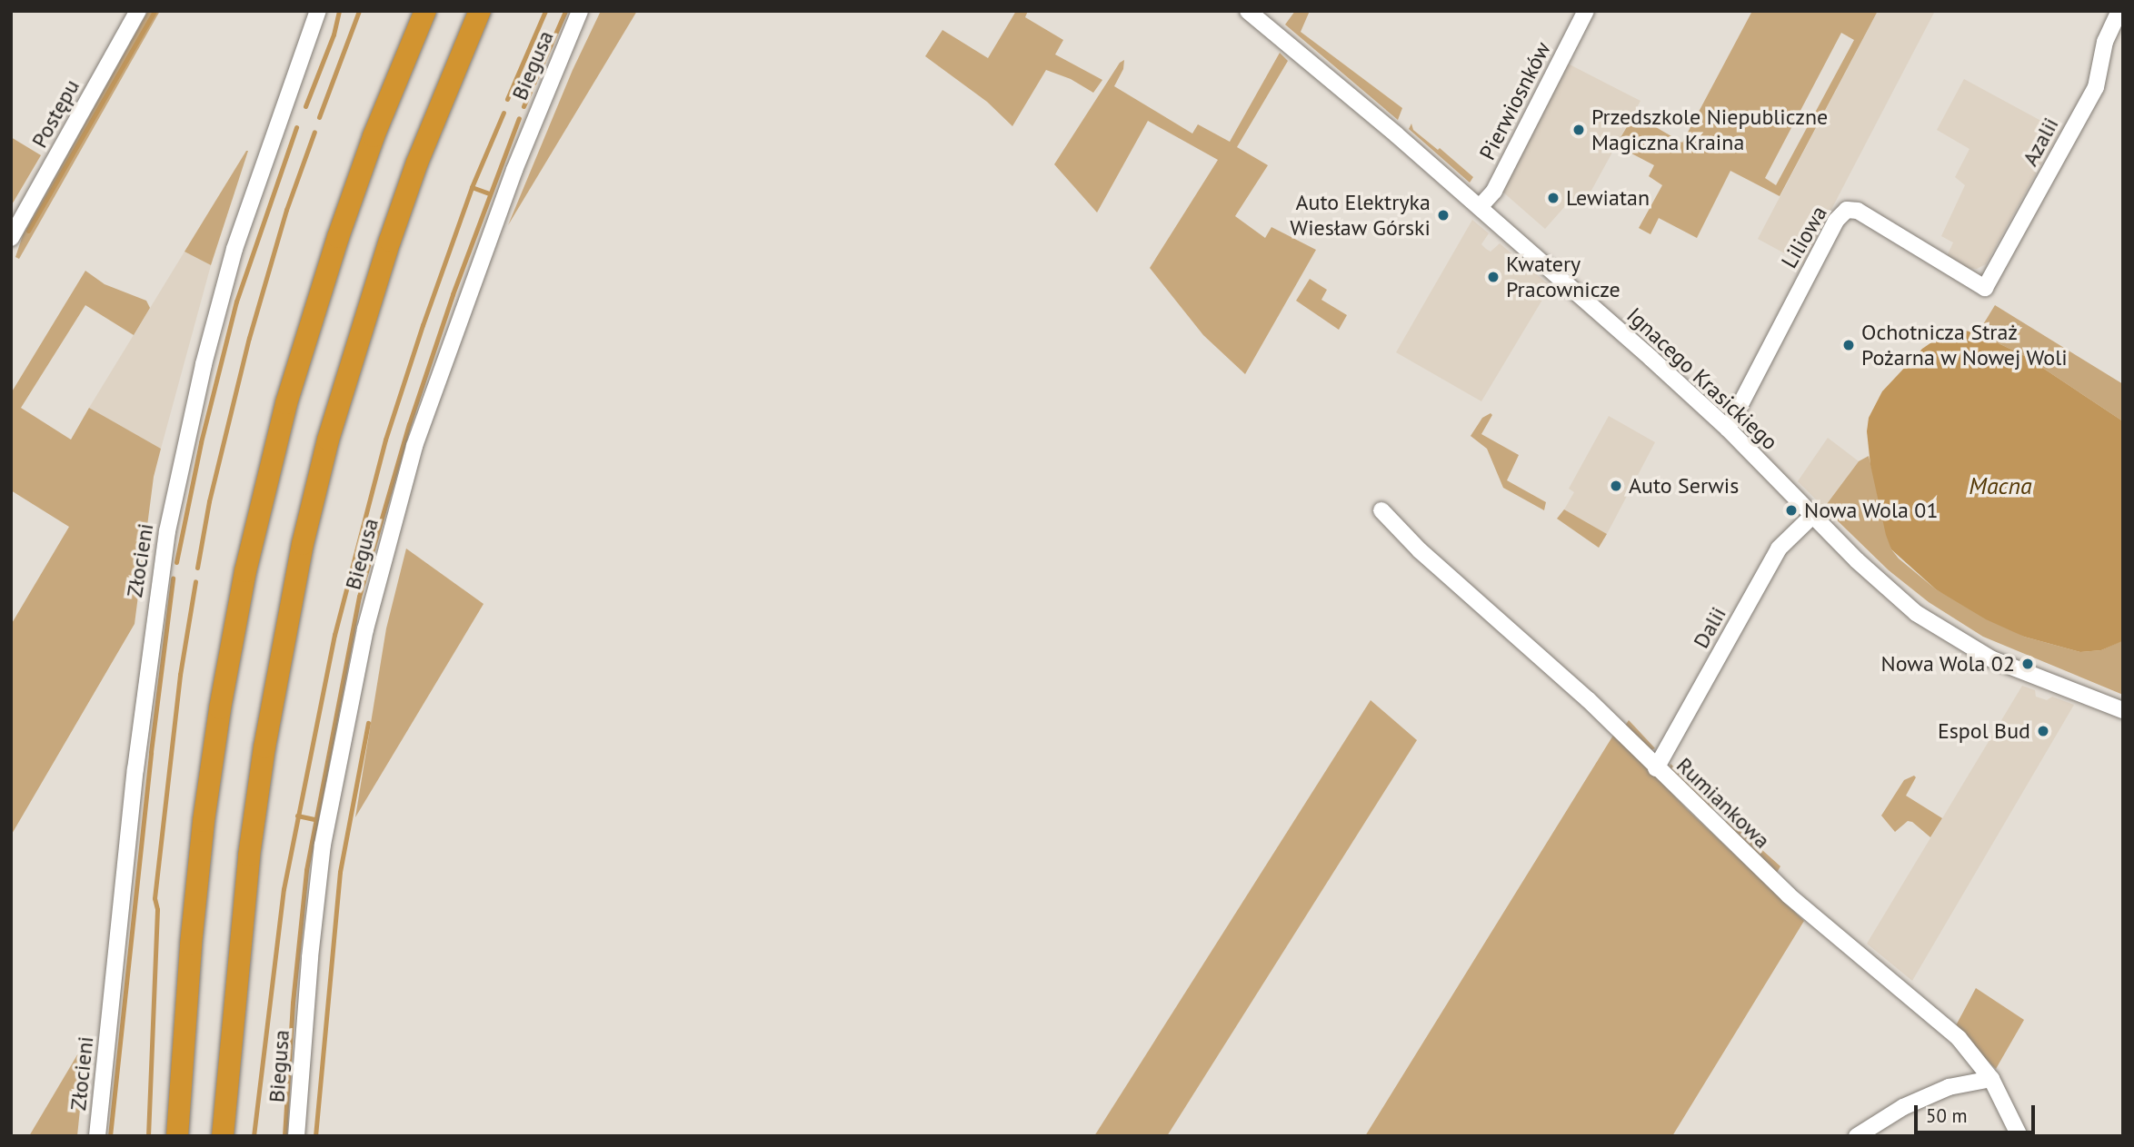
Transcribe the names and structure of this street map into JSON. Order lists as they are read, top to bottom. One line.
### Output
{"streets":{"street":["Biegusa","Pierwiosnków","Postępu","Azalii","Liliowa","Ignacego Krasickiego","Złocieni","Dalii","Rumiankowa"]},"crossings":[["Pierwiosnków","Ignacego Krasickiego"],["Azalii","Liliowa"],["Liliowa","Ignacego Krasickiego"],["Ignacego Krasickiego","Dalii"],["Dalii","Rumiankowa"]],"water":["Macna"],"places":["Przedszkole Niepubliczne Magiczna Kraina","Lewiatan","Auto Elektryka Wiesław Górski","Kwatery Pracownicze","Ochotnicza Straż Pożarna w Nowej Woli","Auto Serwis","Nowa Wola 01","Nowa Wola 02","Espol Bud"],"scale_bar":"50 m"}
